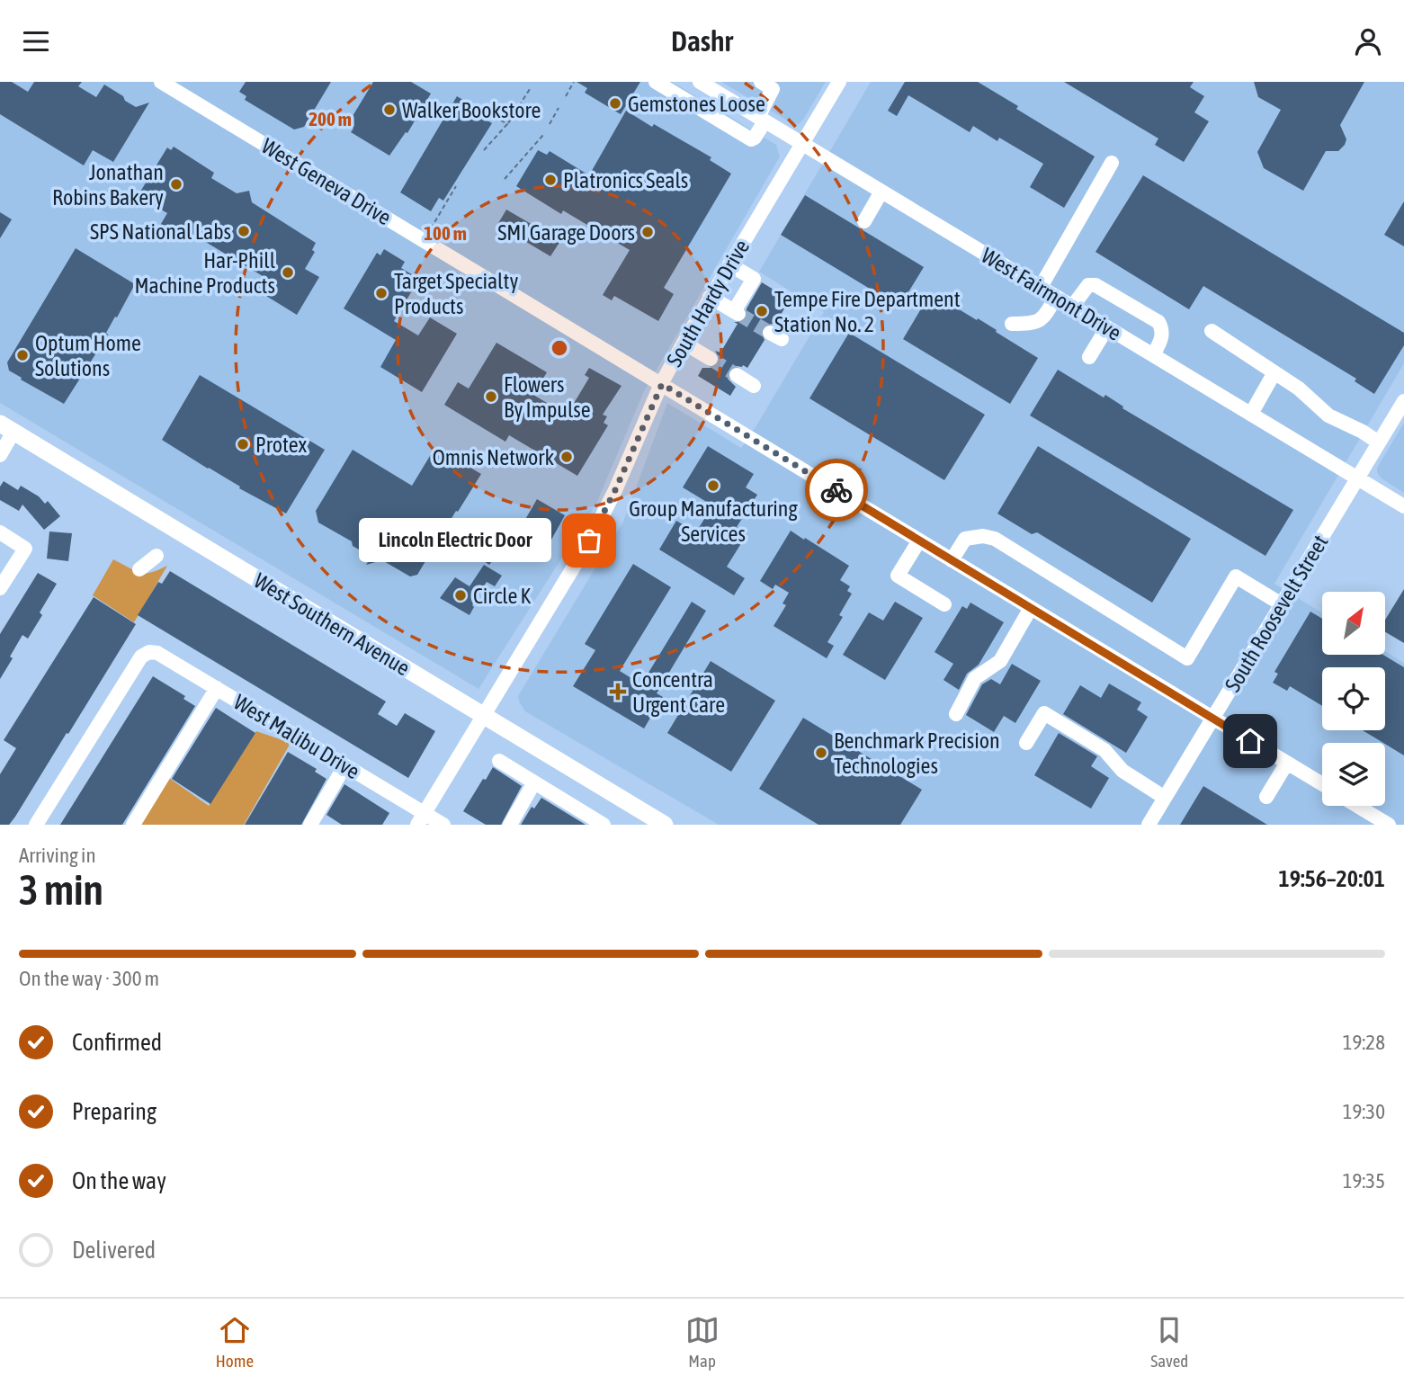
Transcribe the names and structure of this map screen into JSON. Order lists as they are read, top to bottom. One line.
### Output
{"streets":{"main road":["West Southern Avenue"],"street":["West Geneva Drive","West Fairmont Drive","South Hardy Drive","South Roosevelt Street","West Malibu Drive"]},"crossings":[["West Geneva Drive","South Hardy Drive"],["West Geneva Drive","South Roosevelt Street"],["West Fairmont Drive","South Hardy Drive"],["West Fairmont Drive","South Roosevelt Street"],["South Hardy Drive","West Southern Avenue"],["South Hardy Drive","West Malibu Drive"]],"places":{"other":["Gemstones Loose","Walker Bookstore","Platronics Seals","Jonathan Robins Bakery","SPS National Labs","SMI Garage Doors","Har-Phill Machine Products","Target Specialty Products","Tempe Fire Department Station No. 2","Optum Home Solutions","Flowers By Impulse","Protex","Omnis Network","Group Manufacturing Services","Lincoln Electric Door","Circle K","Benchmark Precision Technologies"],"health":["Concentra Urgent Care"]},"north":"top right","page":{"header":"Dashr","bubble":"Lincoln Electric Door","heading":["3 min","Arriving in","19:56–20:01"],"bar":"On the way · 300 m","list":[["Confirmed","19:28"],["Preparing","19:30"],["On the way","19:35"],"Delivered"],"tabs":["Home","Map","Saved"]},"rings":["200 m","100 m"]}
